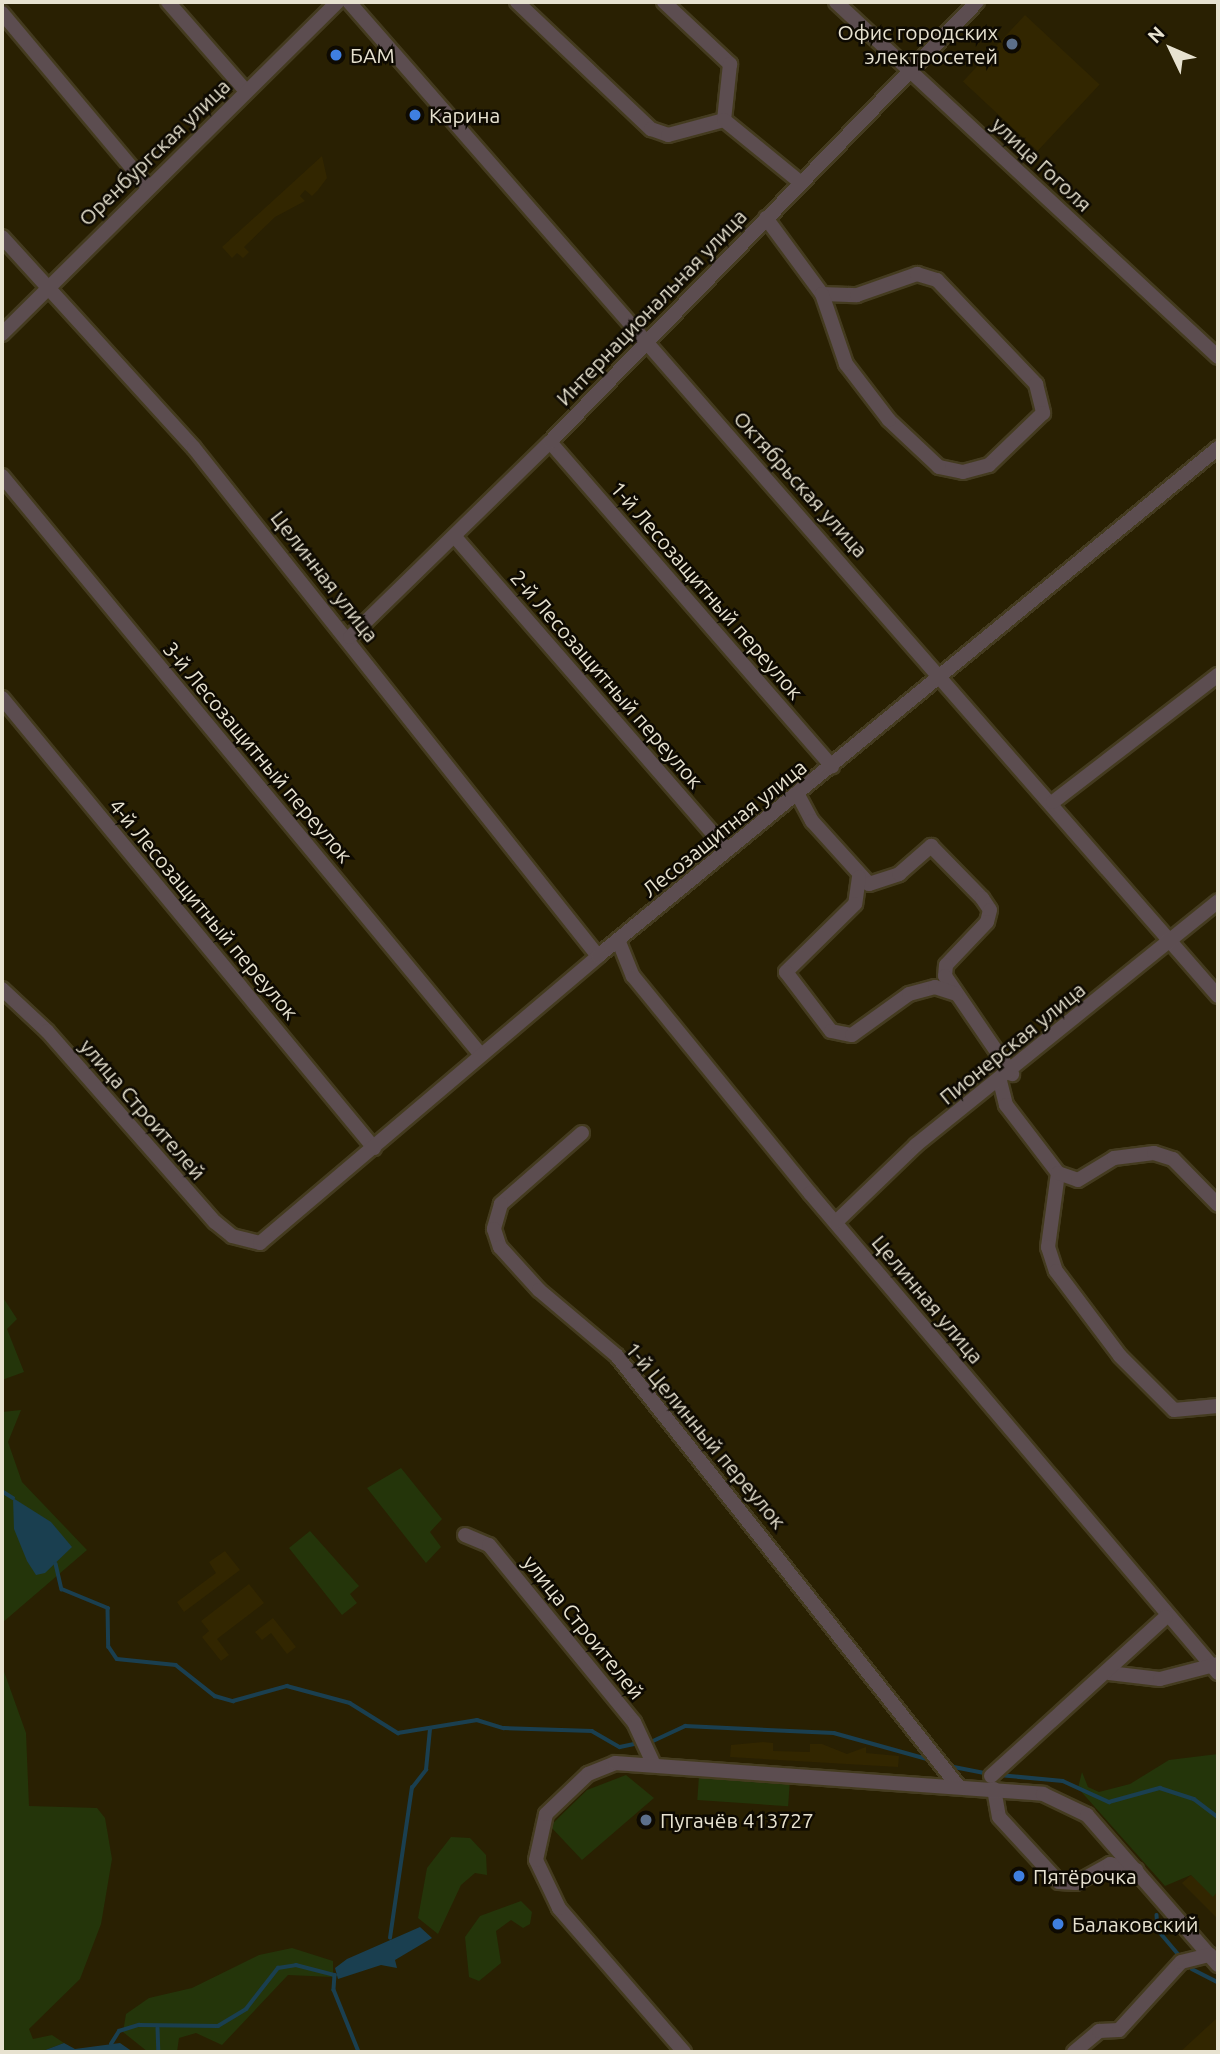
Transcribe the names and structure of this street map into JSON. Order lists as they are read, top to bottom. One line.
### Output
{"streets":{"street":["Оренбургская улица","улица Гоголя","Интернациональная улица","Октябрьская улица","Целинная улица","1-й Лесозащитный переулок","2-й Лесозащитный переулок","3-й Лесозащитный переулок","Лесозащитная улица","4-й Лесозащитный переулок","Пионерская улица","улица Строителей","1-й Целинный переулок"]},"crossings":[["Оренбургская улица","Целинная улица"],["улица Гоголя","Интернациональная улица"],["Интернациональная улица","Октябрьская улица"],["Интернациональная улица","Целинная улица"],["Интернациональная улица","1-й Лесозащитный переулок"],["Интернациональная улица","2-й Лесозащитный переулок"],["Октябрьская улица","Лесозащитная улица"],["Октябрьская улица","Пионерская улица"],["Целинная улица","Лесозащитная улица"],["Целинная улица","Пионерская улица"],["1-й Лесозащитный переулок","Лесозащитная улица"],["2-й Лесозащитный переулок","Лесозащитная улица"],["3-й Лесозащитный переулок","Лесозащитная улица"],["Лесозащитная улица","4-й Лесозащитный переулок"],["Лесозащитная улица","улица Строителей"]],"places":["Офис городских электросетей","БАМ","Карина","Пугачёв 413727","Пятёрочка","Балаковский"],"north":"top left"}
